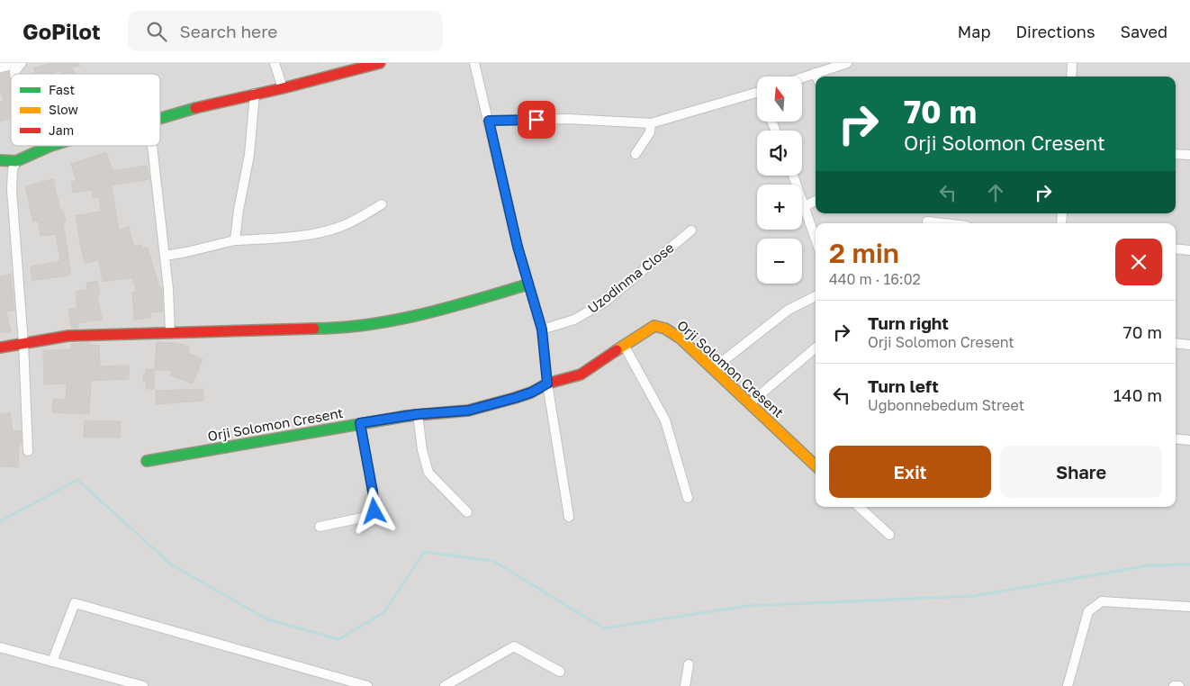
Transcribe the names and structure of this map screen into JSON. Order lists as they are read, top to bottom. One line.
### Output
{"streets":{"street":["Uzodinma Close","Orji Solomon Cresent"]},"legend":["Fast","Slow","Jam"],"north":"top","page":{"header":"GoPilot","search":"Search here","nav":["Map","Directions","Saved"],"map_buttons":["+","−"],"turn":["70 m","Orji Solomon Cresent"],"heading":["2 min","440 m · 16:02"],"list":[{"name":"Turn right","note":"Orji Solomon Cresent","value":"70 m"},{"name":"Turn left","note":"Ugbonnebedum Street","value":"140 m"}],"buttons":["Exit","Share"]}}
